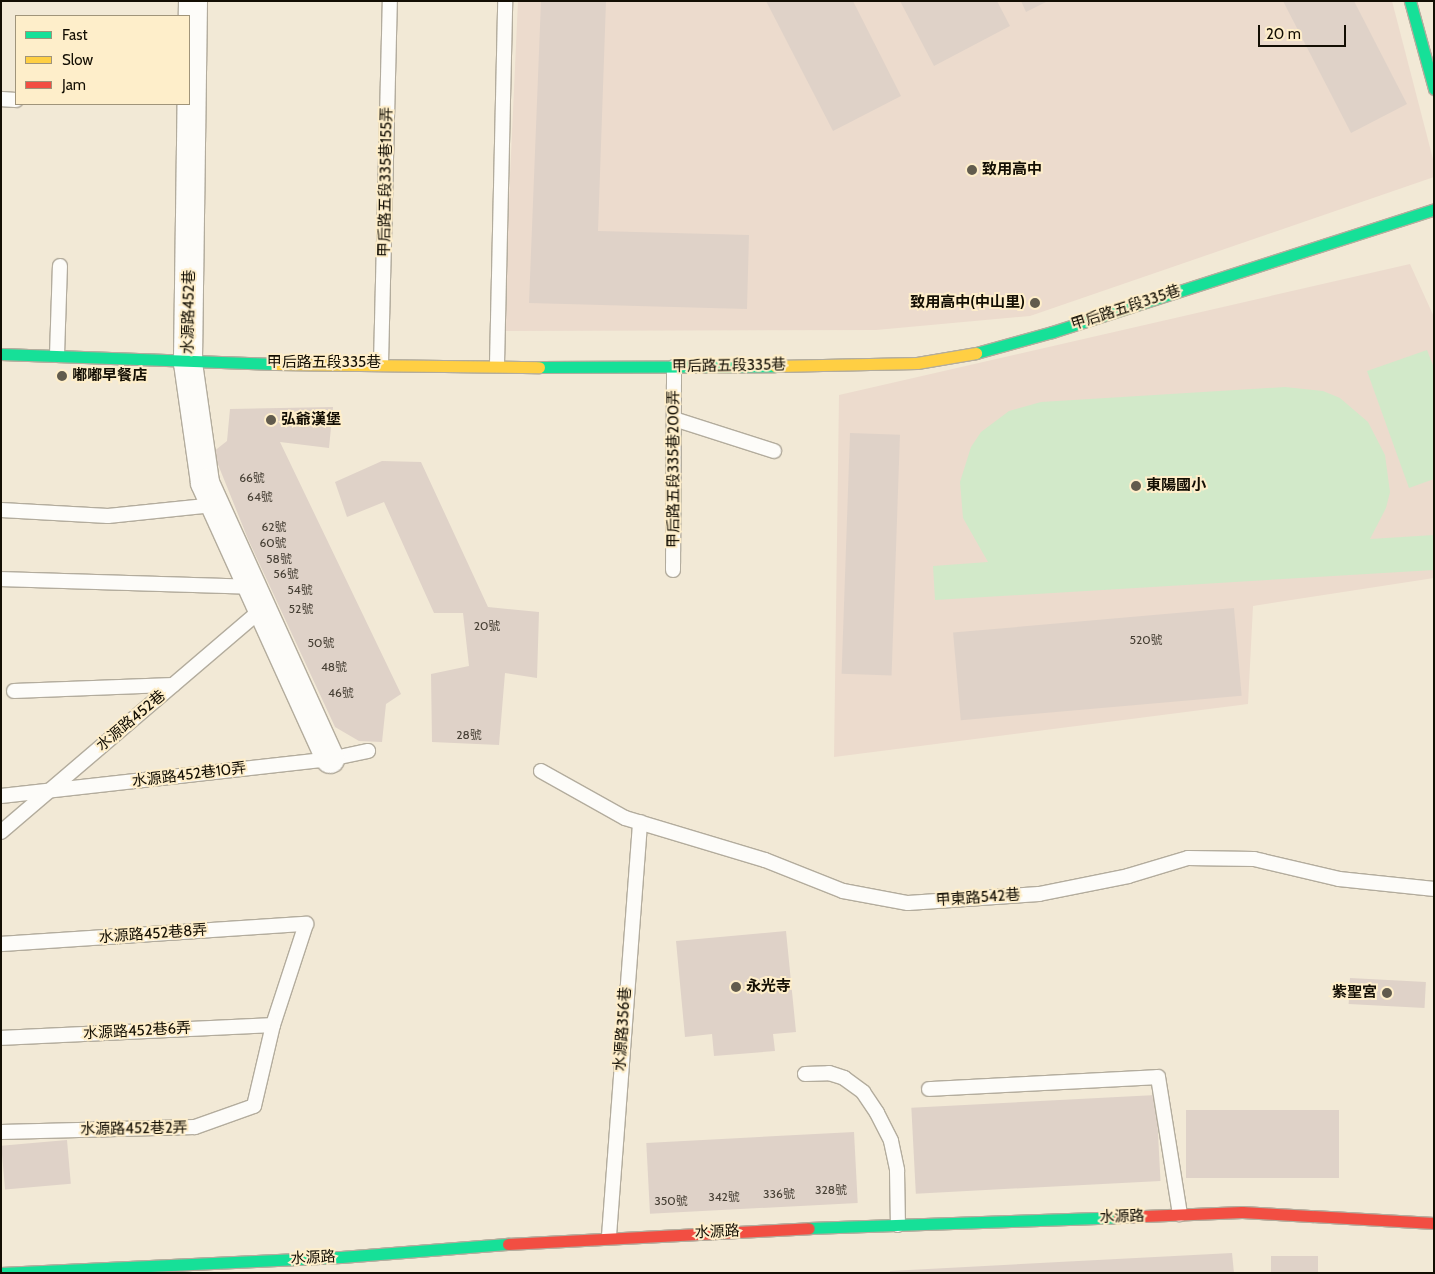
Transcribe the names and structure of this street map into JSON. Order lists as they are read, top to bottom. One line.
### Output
{"streets":{"street":["甲后路五段335巷","水源路452巷","水源路"],"lane":["甲后路五段335巷155弄","甲后路五段335巷200弄","水源路452巷10弄","甲東路542巷","水源路452巷8弄","水源路356巷","水源路452巷6弄","水源路452巷2弄"]},"crossings":[["甲后路五段335巷155弄","甲后路五段335巷"],["甲后路五段335巷","水源路452巷"],["甲后路五段335巷","甲后路五段335巷200弄"],["水源路452巷","水源路452巷10弄"],["甲東路542巷","水源路356巷"],["水源路452巷8弄","水源路452巷2弄"],["水源路356巷","水源路"],["水源路452巷6弄","水源路452巷2弄"]],"places":["致用高中","致用高中(中山里)","嘟嘟早餐店","弘爺漢堡","東陽國小","永光寺","紫聖宮"],"house_numbers":["66號","64號","62號","60號","58號","56號","54號","52號","20號","520號","50號","48號","46號","28號","328號","336號","342號","350號"],"legend":["Fast","Slow","Jam"],"scale_bar":"20 m"}
